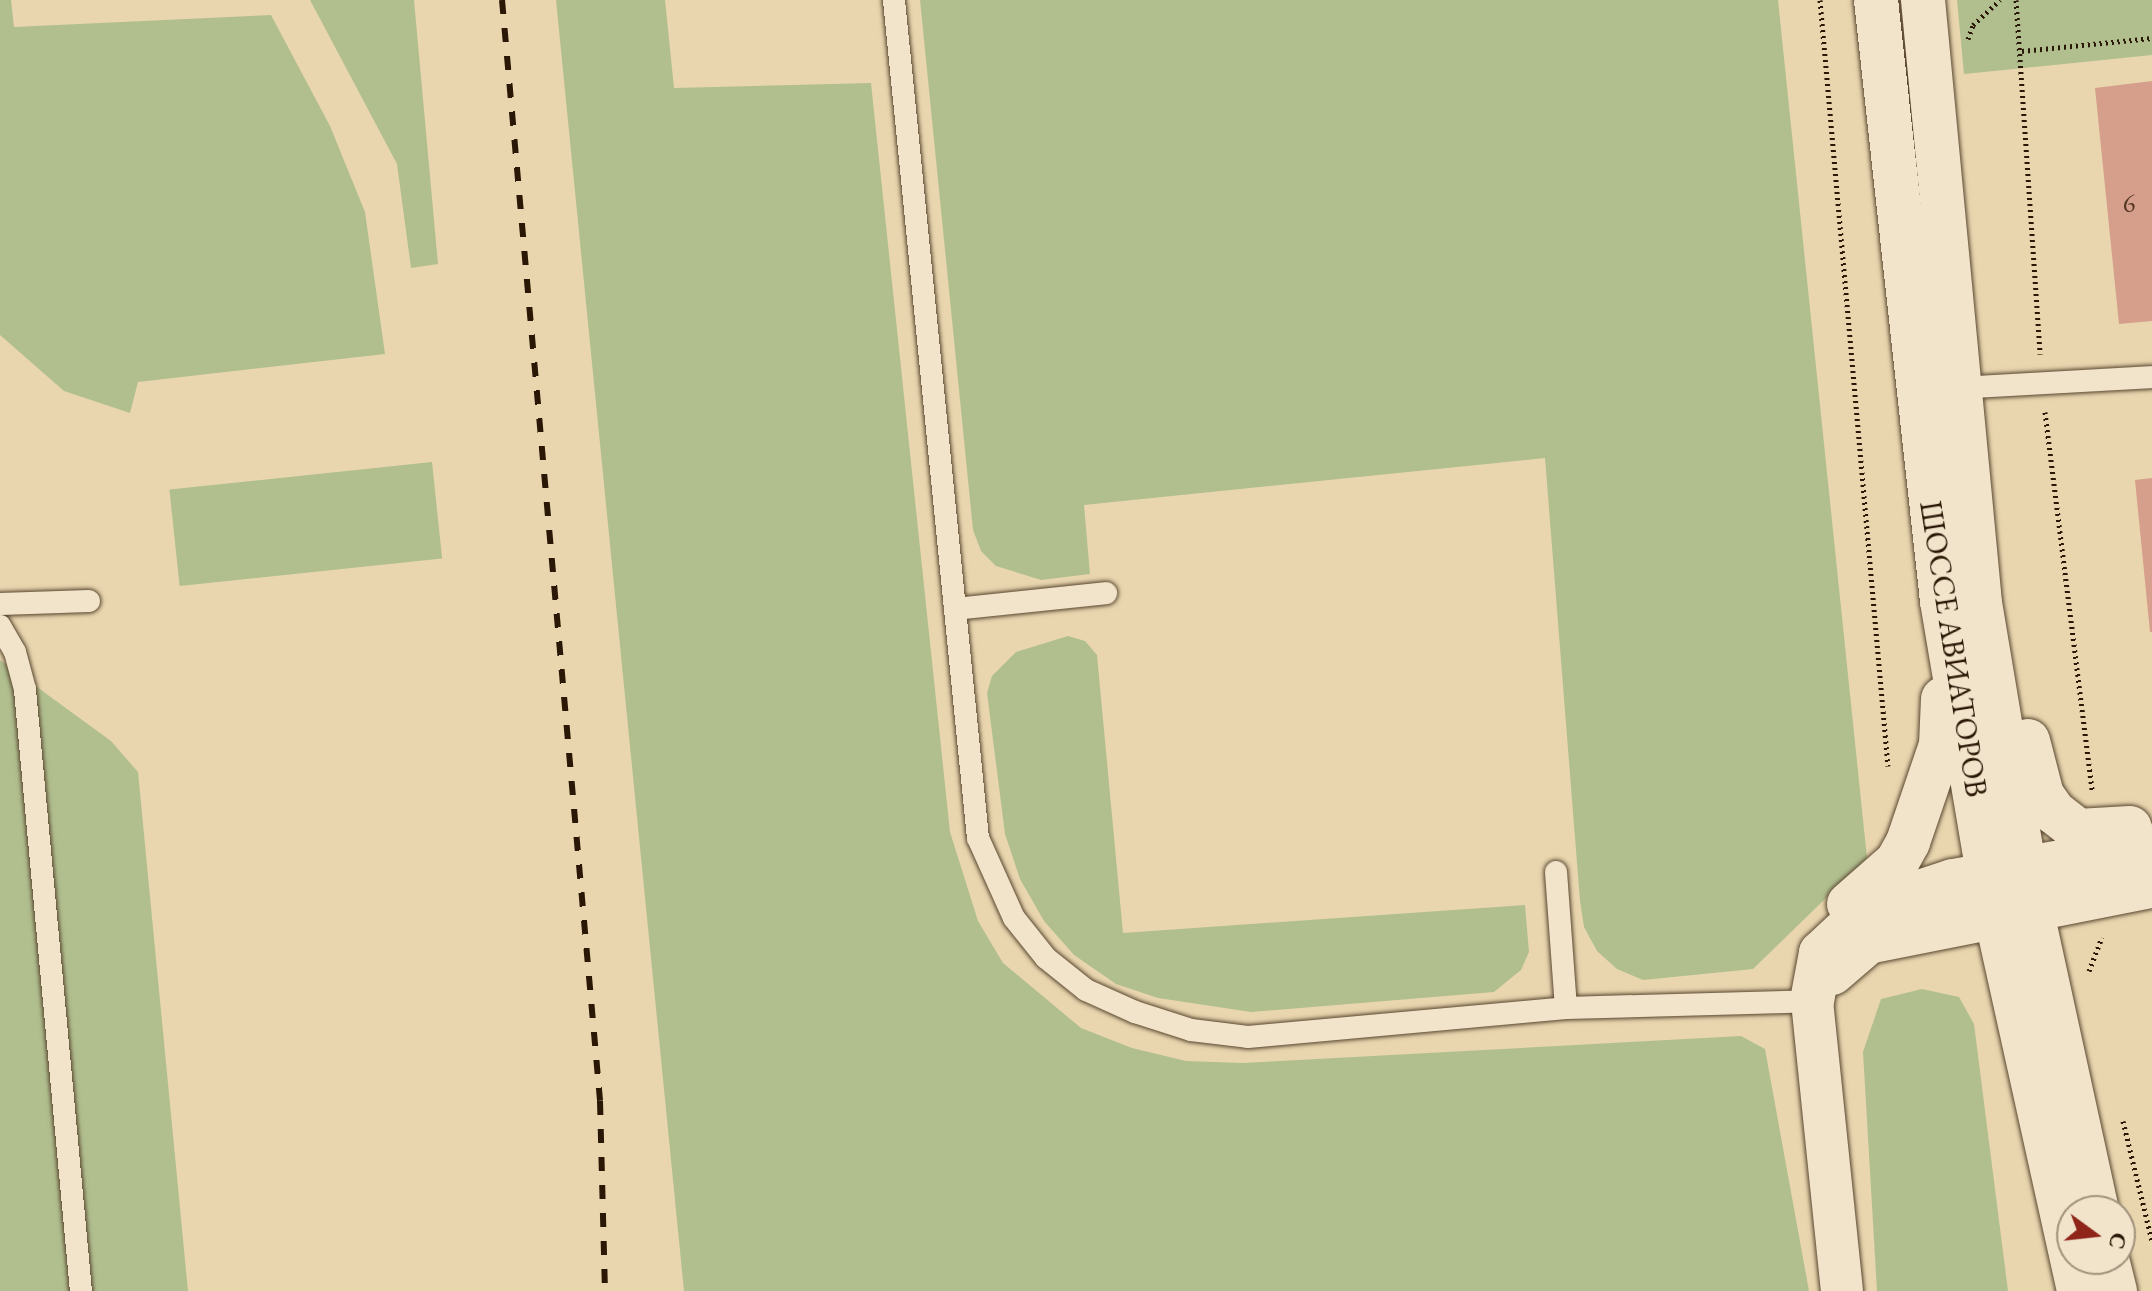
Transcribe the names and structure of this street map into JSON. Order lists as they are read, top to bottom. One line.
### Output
{"streets":{"main road":["ШОССЕ АВИАТОРОВ"]},"house_numbers":["6"],"north":"right"}
